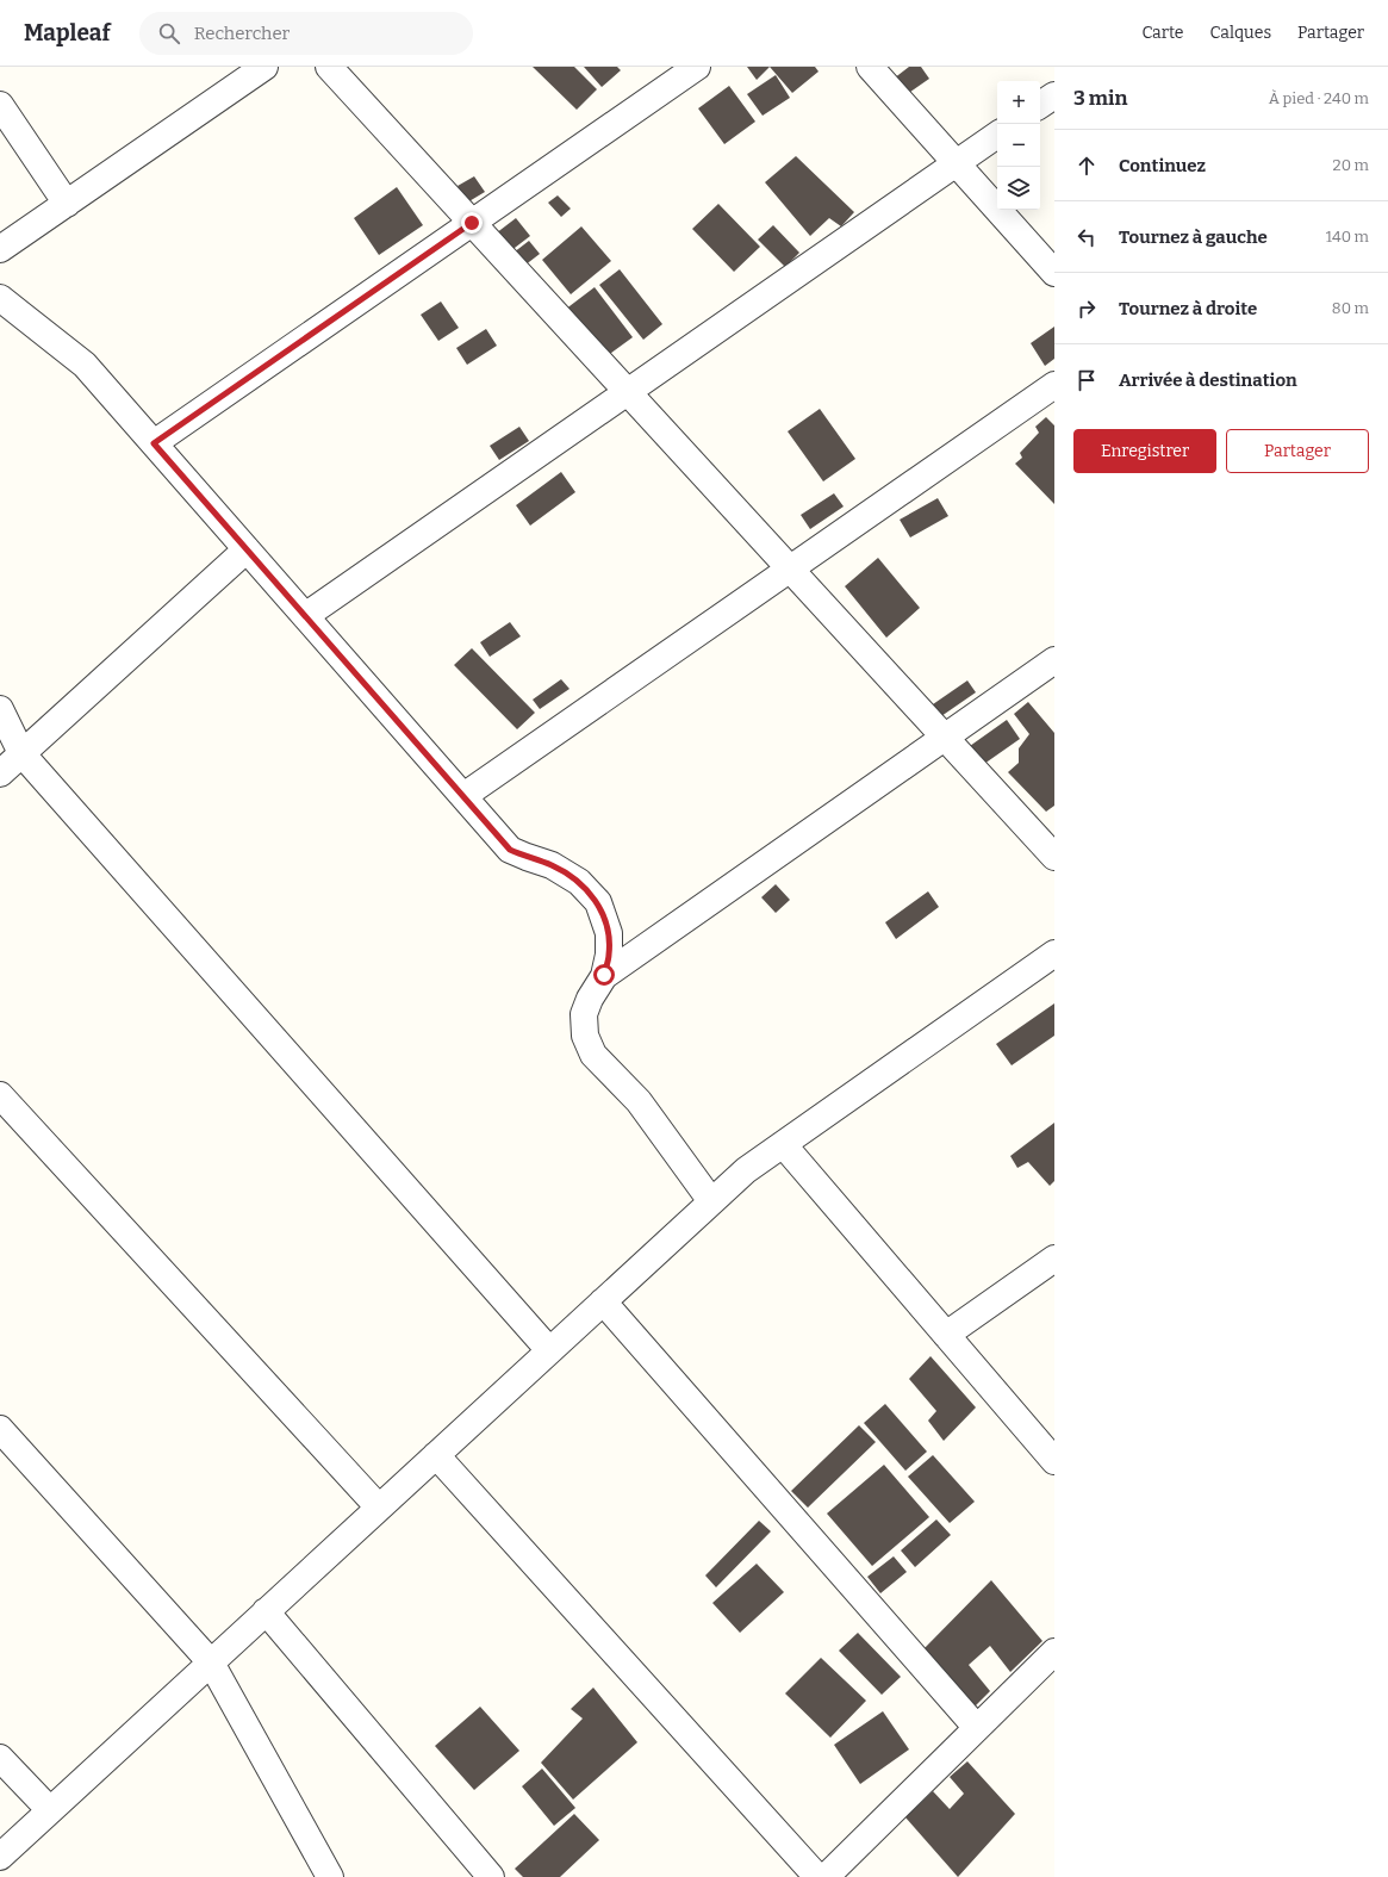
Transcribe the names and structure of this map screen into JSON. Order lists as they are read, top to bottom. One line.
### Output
{"page":{"header":"Mapleaf","search":"Rechercher","nav":["Carte","Calques","Partager"],"heading":["3 min","À pied · 240 m"],"map_buttons":["+","−"],"list":[["Continuez","20 m"],["Tournez à gauche","140 m"],["Tournez à droite","80 m"],"Arrivée à destination"],"buttons":["Enregistrer","Partager"]}}
